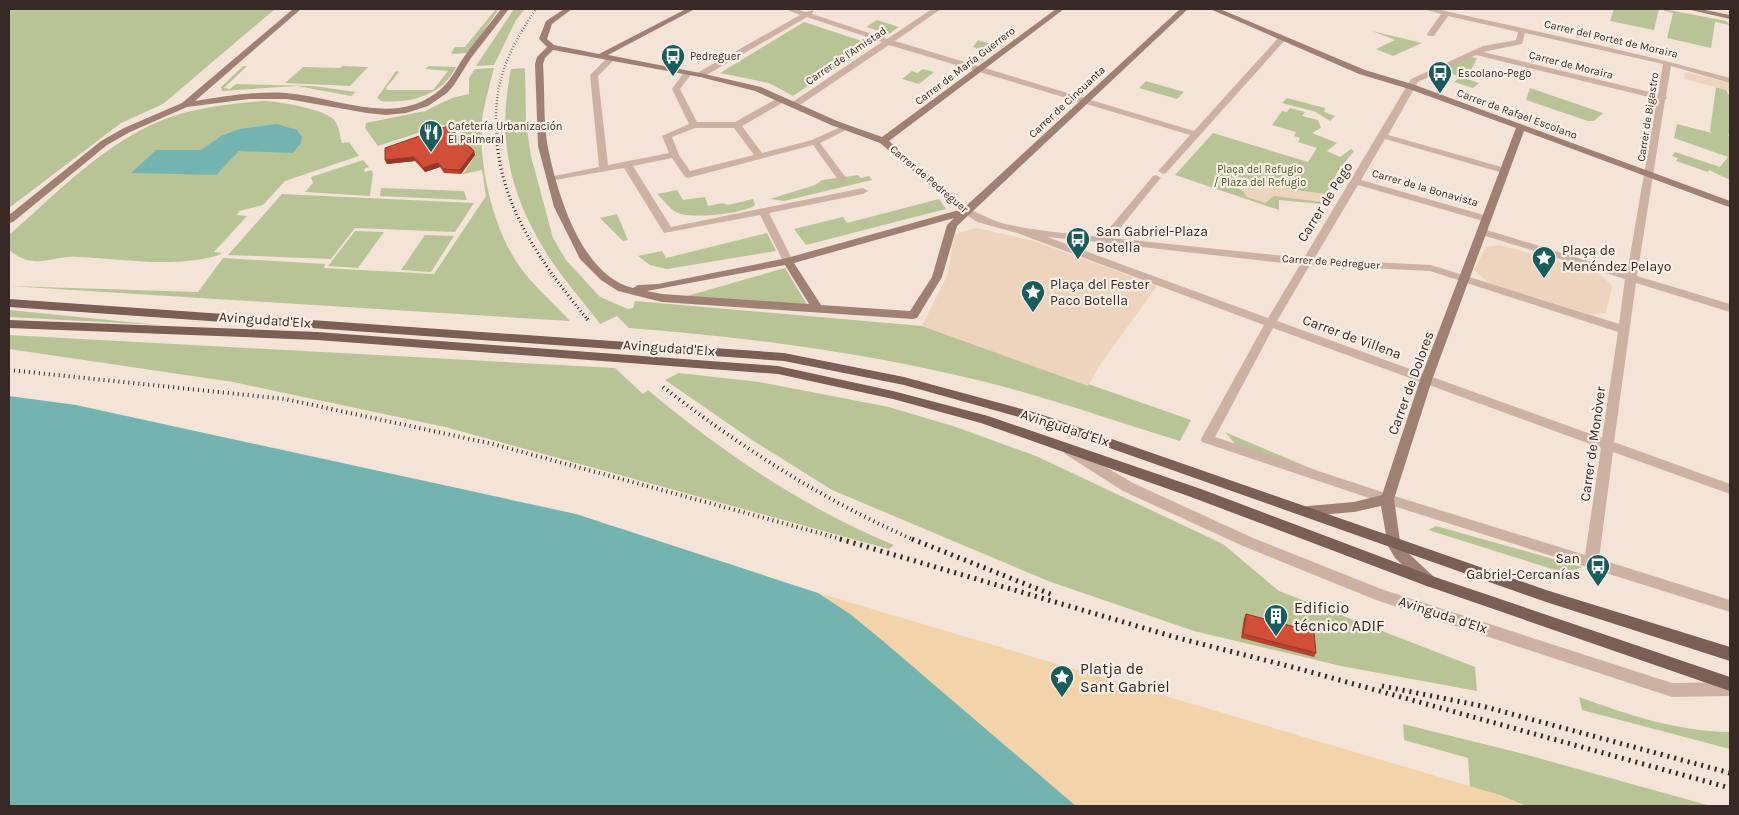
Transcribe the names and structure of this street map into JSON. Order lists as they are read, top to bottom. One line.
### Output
{"streets":{"main road":["Avinguda d'Elx"],"street":["Carrer del Portet de Moraira","Carrer de l'Amistad","Carrer de Moraira","Carrer de María Guerrero","Carrer de Cincuanta","Carrer de Rafael Escolano","Carrer de Bigastro","Carrer de Pedreguer","Carrer de la Bonavista","Carrer de Pego","Carrer de Villena","Carrer de Dolores","Carrer de Monòver"]},"crossings":[["Carrer del Portet de Moraira","Carrer de Bigastro"],["Carrer de l'Amistad","Carrer de Pedreguer"],["Carrer de Moraira","Carrer de Bigastro"],["Carrer de María Guerrero","Carrer de Pedreguer"],["Carrer de Cincuanta","Carrer de Pedreguer"],["Carrer de Rafael Escolano","Carrer de Bigastro"],["Carrer de Rafael Escolano","Carrer de Pego"],["Carrer de Pedreguer","Carrer de Pego"],["Carrer de Pedreguer","Carrer de Villena"],["Carrer de Pedreguer","Carrer de Dolores"],["Carrer de la Bonavista","Carrer de Pego"],["Carrer de Pego","Avinguda d'Elx"],["Carrer de Pego","Carrer de Villena"],["Carrer de Pego","Carrer de Dolores"],["Avinguda d'Elx","Carrer de Dolores"],["Carrer de Villena","Carrer de Dolores"],["Carrer de Villena","Carrer de Monòver"]],"parks":["Plaça del Refugio / Plaza del Refugio"],"places":{"bus stop":["Pedreguer","Escolano-Pego","San Gabriel-Plaza Botella","San Gabriel-Cercanías"],"restaurant":["Cafetería Urbanización El Palmeral"],"place":["Plaça de Menéndez Pelayo","Plaça del Fester Paco Botella","Platja de Sant Gabriel"],"building":["Edificio técnico ADIF"]}}
